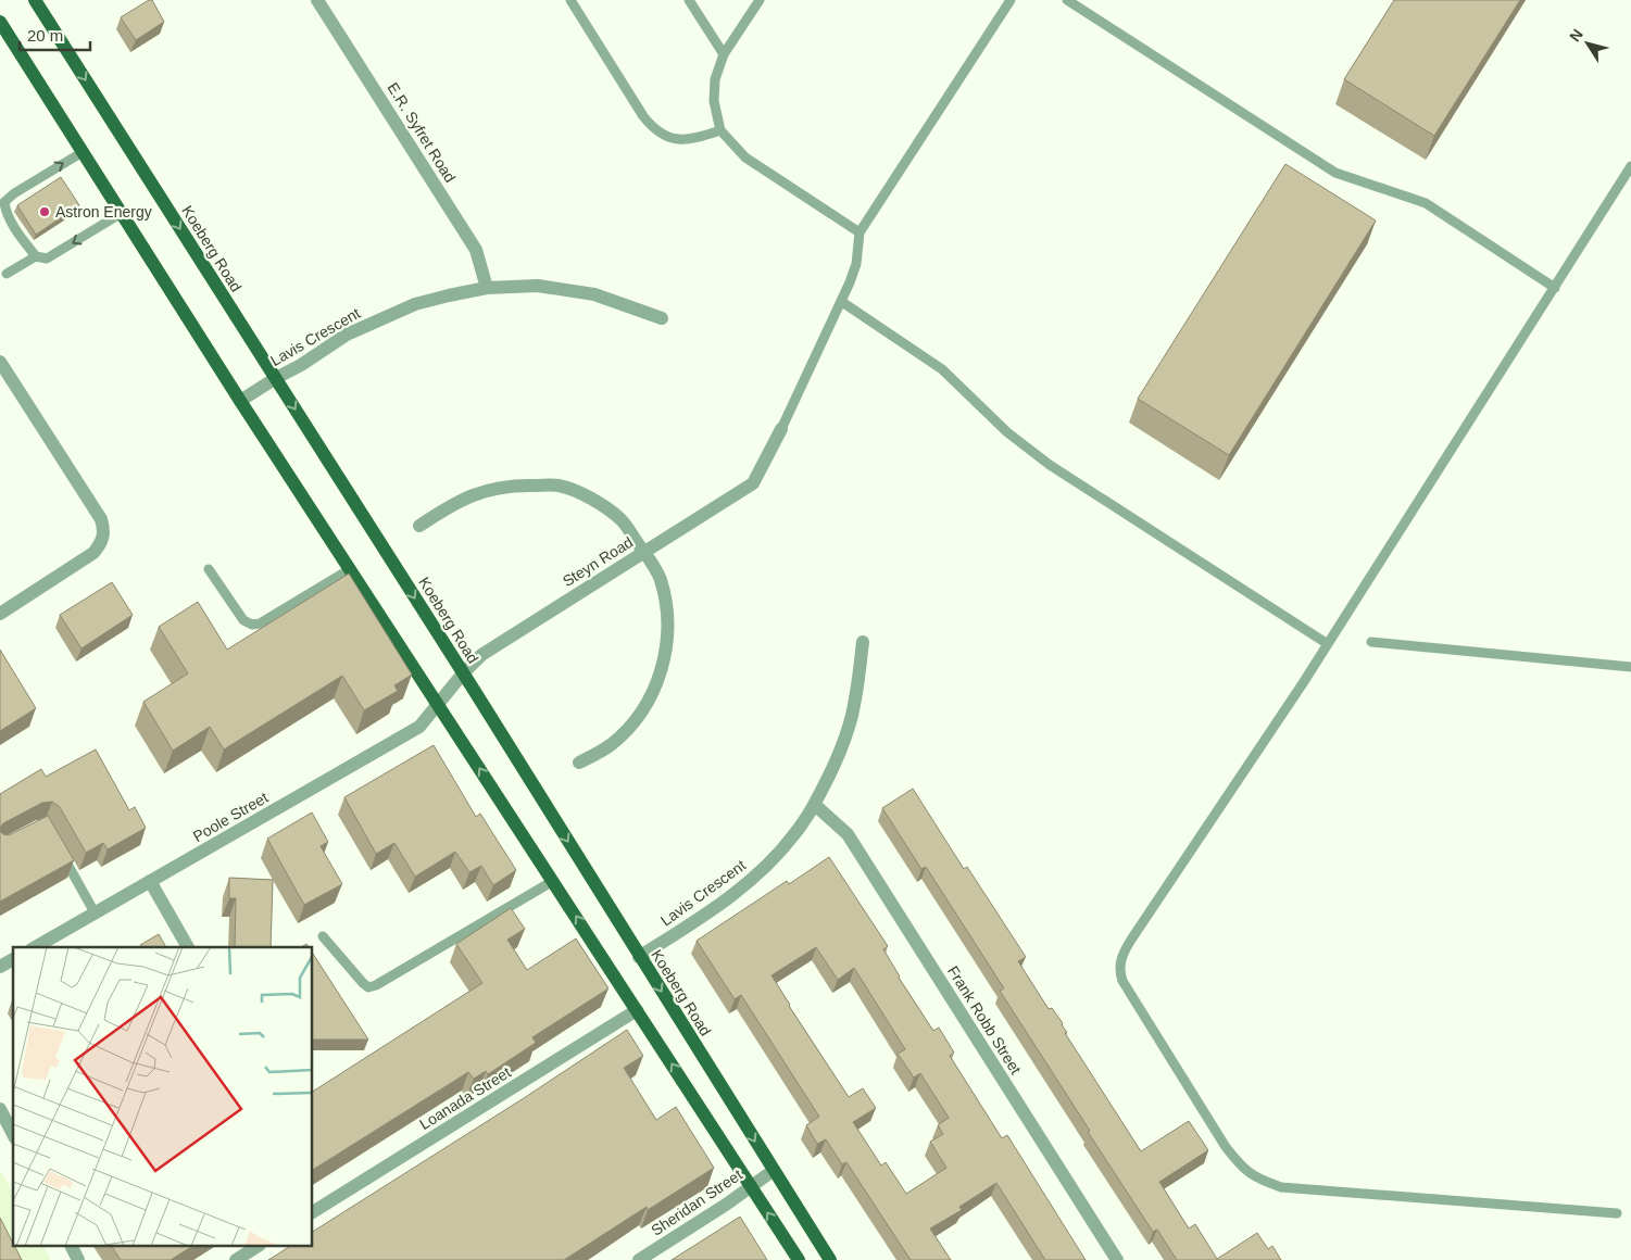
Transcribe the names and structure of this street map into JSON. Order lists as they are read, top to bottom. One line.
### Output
{"streets":{"main road":["Koeberg Road"],"street":["E.R. Syfret Road","Lavis Crescent","Steyn Road","Poole Street","Frank Robb Street","Loanada Street","Sheridan Street"]},"crossings":[["E.R. Syfret Road","Lavis Crescent"],["Koeberg Road","Lavis Crescent"],["Koeberg Road","Steyn Road"],["Koeberg Road","Sheridan Street"],["Lavis Crescent","Frank Robb Street"],["Steyn Road","Poole Street"]],"places":["Astron Energy"],"scale_bar":"20 m","north":"top left"}
